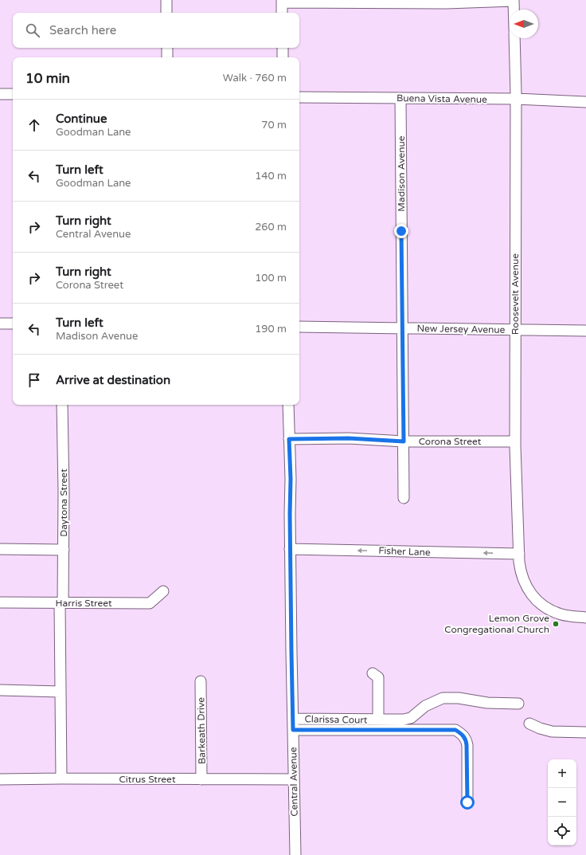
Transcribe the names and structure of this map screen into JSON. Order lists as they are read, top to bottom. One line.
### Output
{"streets":{"street":["Buena Vista Avenue","Madison Avenue","Roosevelt Avenue","New Jersey Avenue","Corona Street","Daytona Street","Fisher Lane","Harris Street","Clarissa Court","Barkeath Drive","Citrus Street","Central Avenue"]},"crossings":[["Buena Vista Avenue","Madison Avenue"],["Buena Vista Avenue","Roosevelt Avenue"],["Madison Avenue","New Jersey Avenue"],["Madison Avenue","Corona Street"],["Roosevelt Avenue","New Jersey Avenue"],["Roosevelt Avenue","Corona Street"],["Roosevelt Avenue","Fisher Lane"],["Corona Street","Central Avenue"],["Daytona Street","Harris Street"],["Daytona Street","Citrus Street"],["Fisher Lane","Central Avenue"],["Clarissa Court","Central Avenue"],["Barkeath Drive","Citrus Street"],["Citrus Street","Central Avenue"]],"one_way":["Fisher Lane"],"places":["Lemon Grove Congregational Church"],"north":"left","page":{"search":"Search here","heading":["10 min","Walk · 760 m"],"list":[["Continue","Goodman Lane","70 m"],["Turn left","Goodman Lane","140 m"],["Turn right","Central Avenue","260 m"],["Turn right","Corona Street","100 m"],["Turn left","Madison Avenue","190 m"],"Arrive at destination"],"map_buttons":["+","−"]}}
